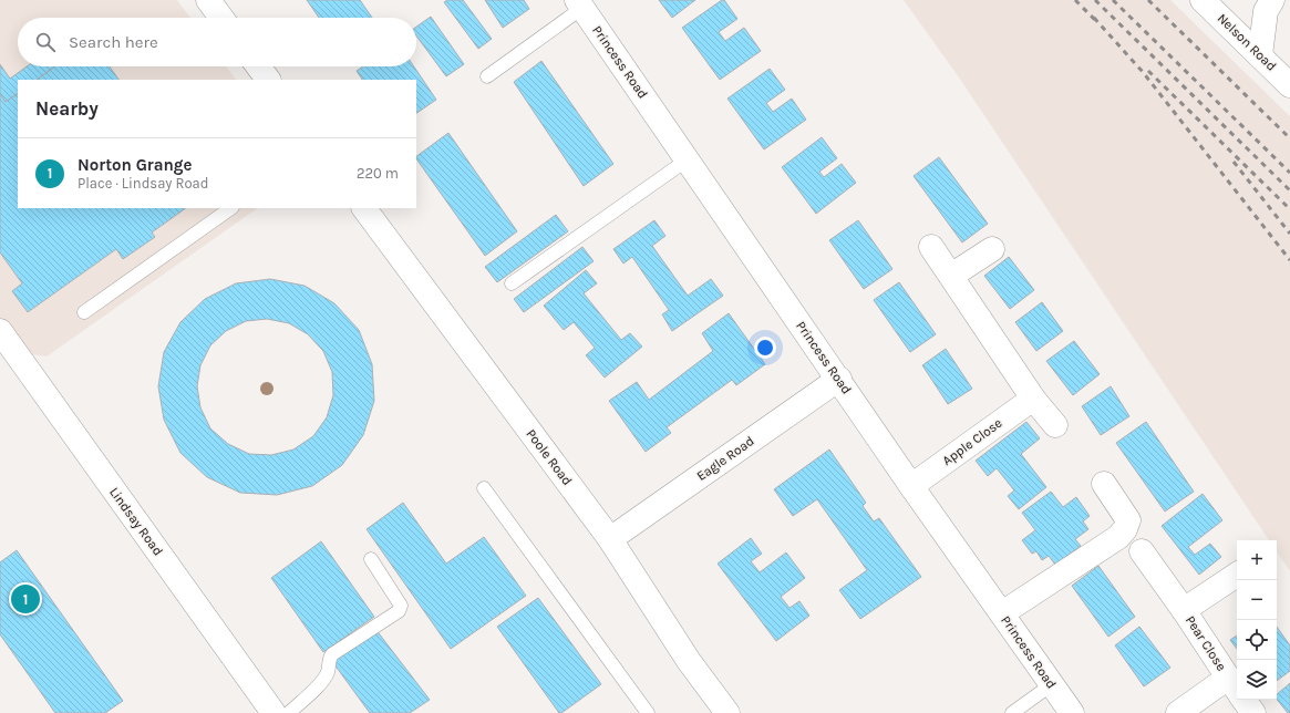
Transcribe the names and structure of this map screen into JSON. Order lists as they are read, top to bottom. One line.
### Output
{"streets":{"main road":["Nelson Road","Princess Road","Apple Close","Poole Road","Eagle Road","Lindsay Road","Pear Close"]},"crossings":[["Princess Road","Apple Close"],["Princess Road","Eagle Road"],["Poole Road","Eagle Road"]],"page":{"search":"Search here","heading":"Nearby","list":[{"mark":"1","name":"Norton Grange","note":"Place · Lindsay Road","value":"220 m"}],"map_buttons":["+","−"],"pins":"1"}}
